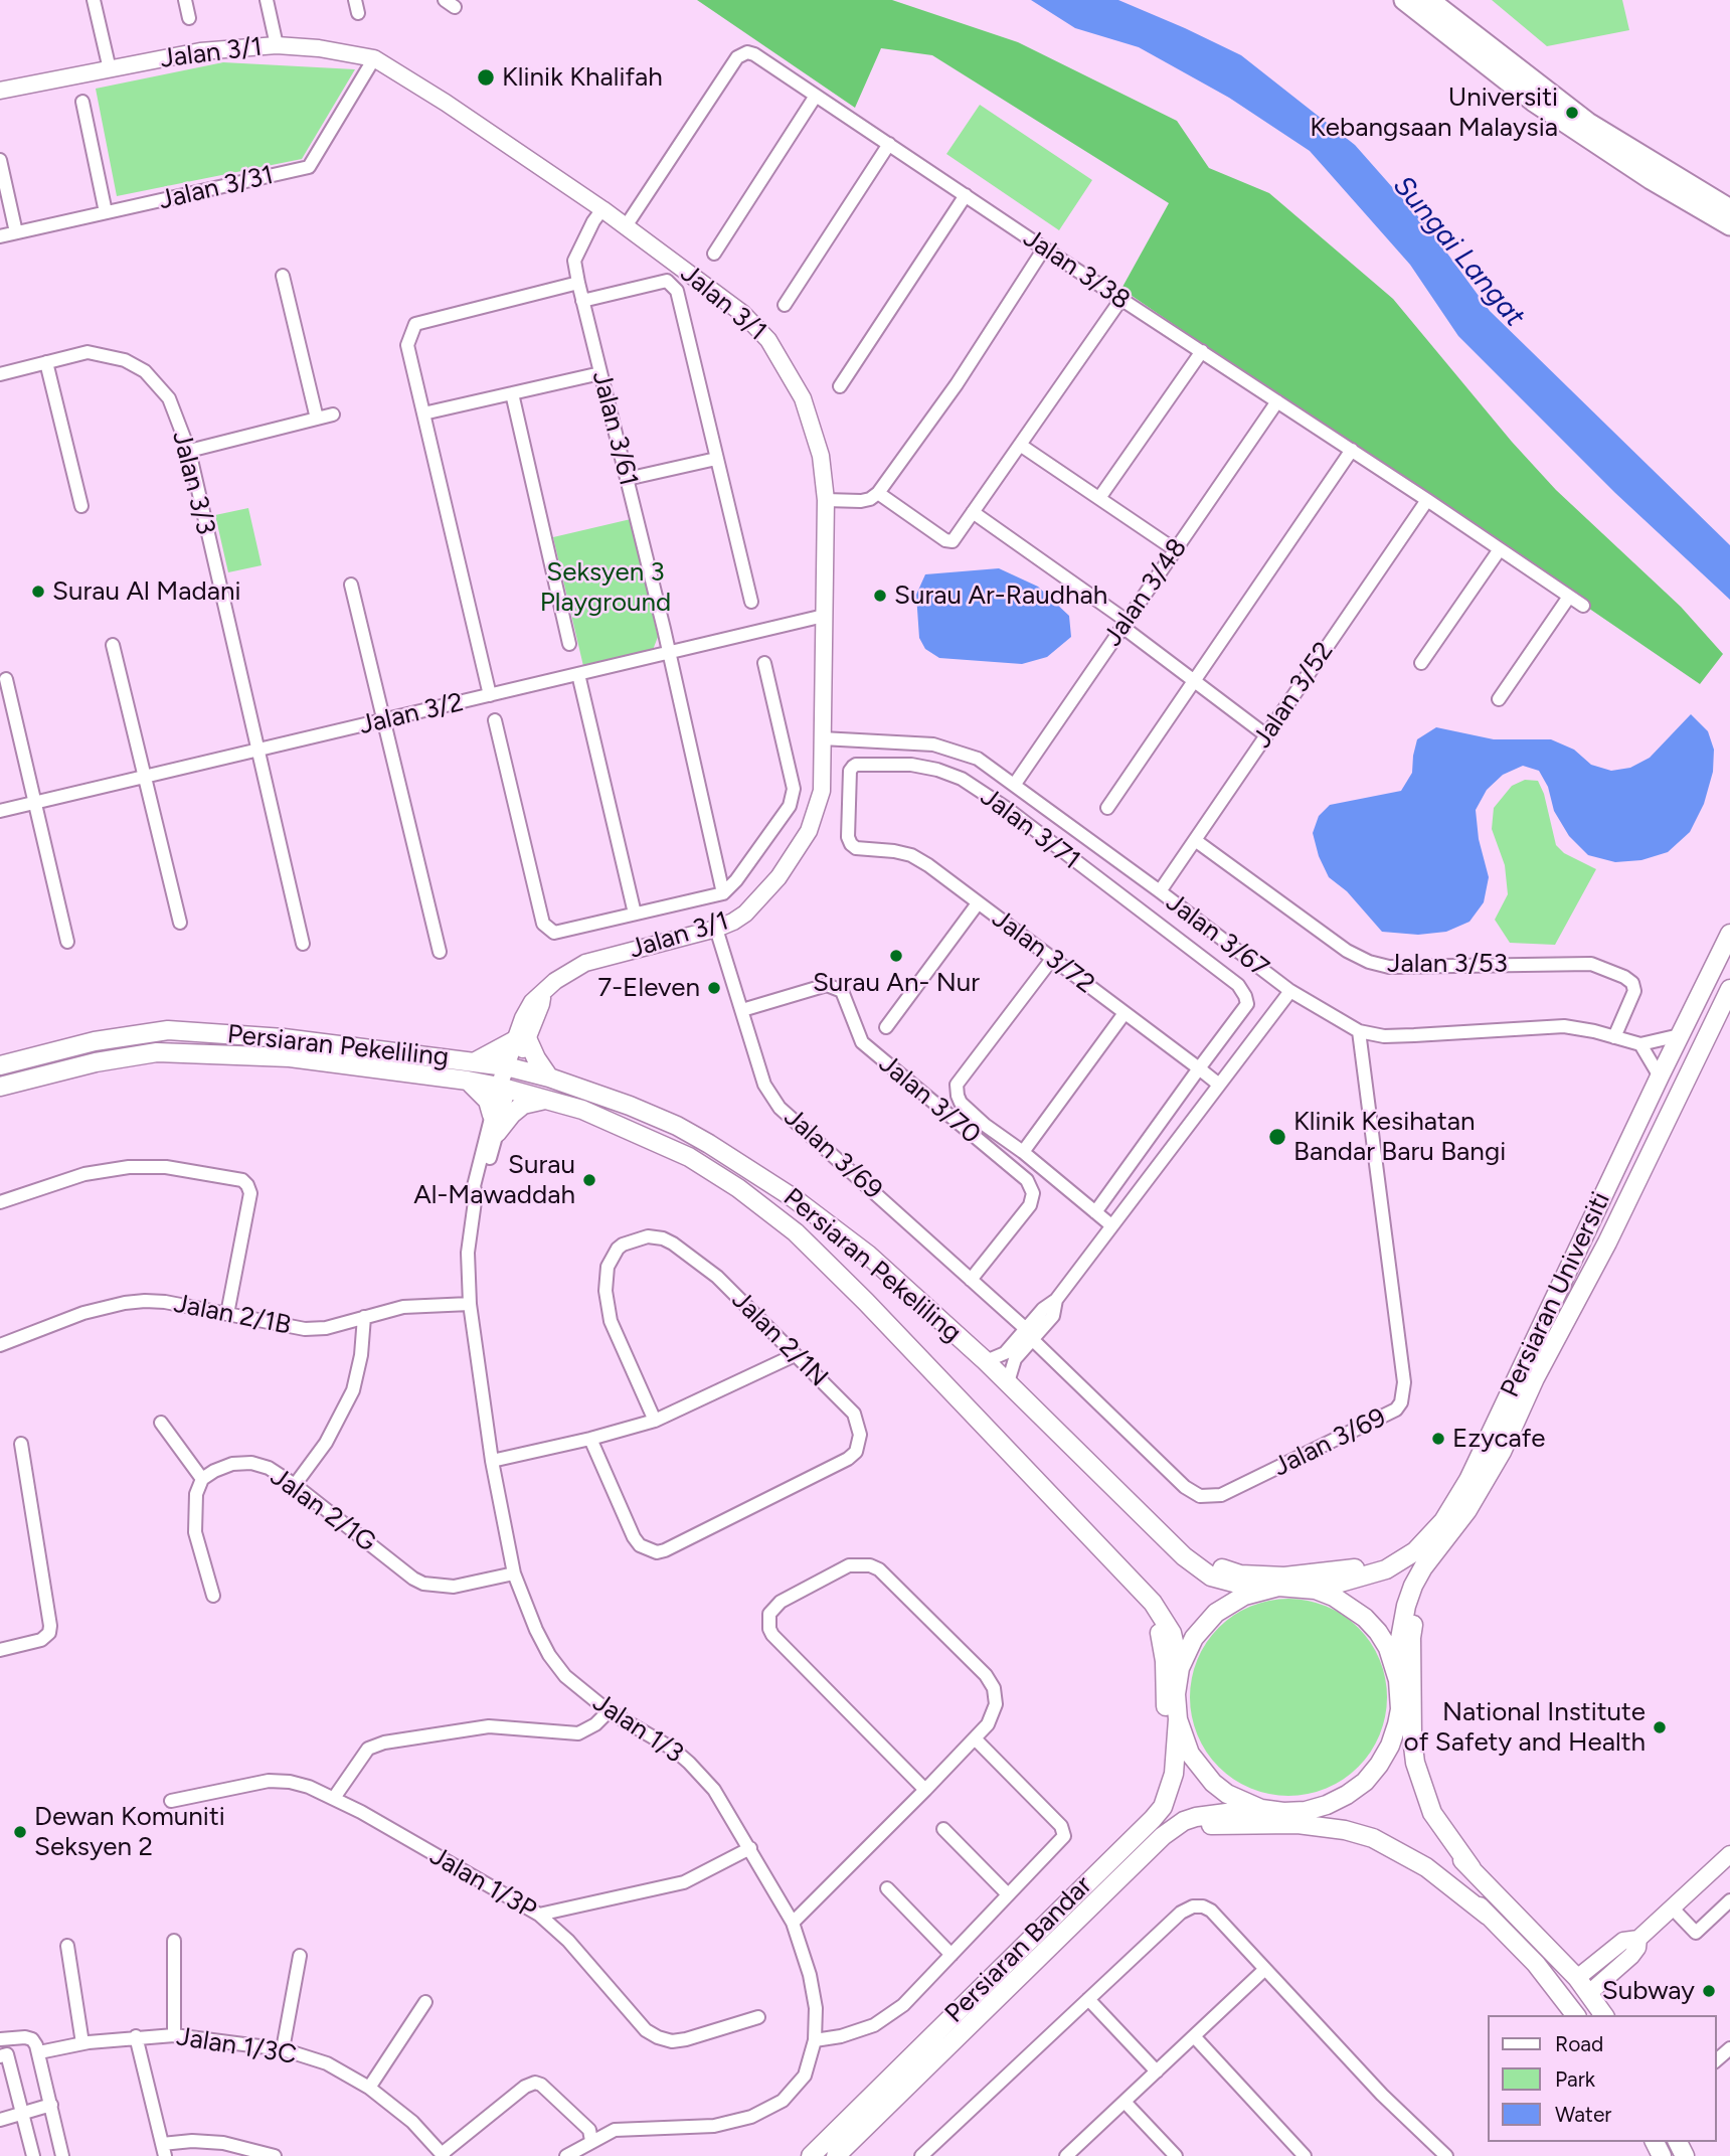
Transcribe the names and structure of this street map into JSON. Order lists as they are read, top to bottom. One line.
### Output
{"streets":{"main road":["Persiaran Pekeliling","Persiaran Universiti","Persiaran Bandar"],"street":["Jalan 3/1","Jalan 3/31","Jalan 3/38","Jalan 3/61","Jalan 3/3","Jalan 3/48","Jalan 3/52","Jalan 3/2","Jalan 3/71","Jalan 3/67","Jalan 3/72","Jalan 3/53","Jalan 3/70","Jalan 3/69","Jalan 2/1B","Jalan 2/1N","Jalan 2/1G","Jalan 1/3","Jalan 1/3P","Jalan 1/3C"]},"crossings":[["Jalan 3/1","Jalan 3/31"],["Jalan 3/1","Jalan 3/38"],["Jalan 3/1","Jalan 3/61"],["Jalan 3/1","Jalan 3/2"],["Jalan 3/1","Jalan 3/67"],["Jalan 3/1","Persiaran Pekeliling"],["Jalan 3/1","Jalan 3/69"],["Jalan 3/1","Jalan 1/3"],["Jalan 3/38","Jalan 3/48"],["Jalan 3/38","Jalan 3/52"],["Jalan 3/61","Jalan 3/2"],["Jalan 3/3","Jalan 3/2"],["Jalan 3/48","Jalan 3/67"],["Jalan 3/52","Jalan 3/67"],["Jalan 3/52","Jalan 3/53"],["Jalan 3/71","Jalan 3/72"],["Jalan 3/67","Jalan 3/53"],["Jalan 3/67","Jalan 3/69"],["Persiaran Pekeliling","Persiaran Universiti"],["Persiaran Pekeliling","Jalan 1/3"],["Persiaran Pekeliling","Persiaran Bandar"],["Jalan 3/70","Jalan 3/69"],["Persiaran Universiti","Persiaran Bandar"],["Jalan 2/1B","Jalan 1/3"],["Jalan 2/1G","Jalan 1/3"]],"water":["Sungai Langat"],"parks":["Seksyen 3 Playground"],"places":["Klinik Khalifah","Universiti Kebangsaan Malaysia","Surau Al Madani","Surau Ar-Raudhah","Surau An- Nur","7-Eleven","Klinik Kesihatan Bandar Baru Bangi","Surau Al-Mawaddah","Ezycafe","National Institute of Safety and Health","Dewan Komuniti Seksyen 2","Subway"],"legend":["Road","Park","Water"]}
